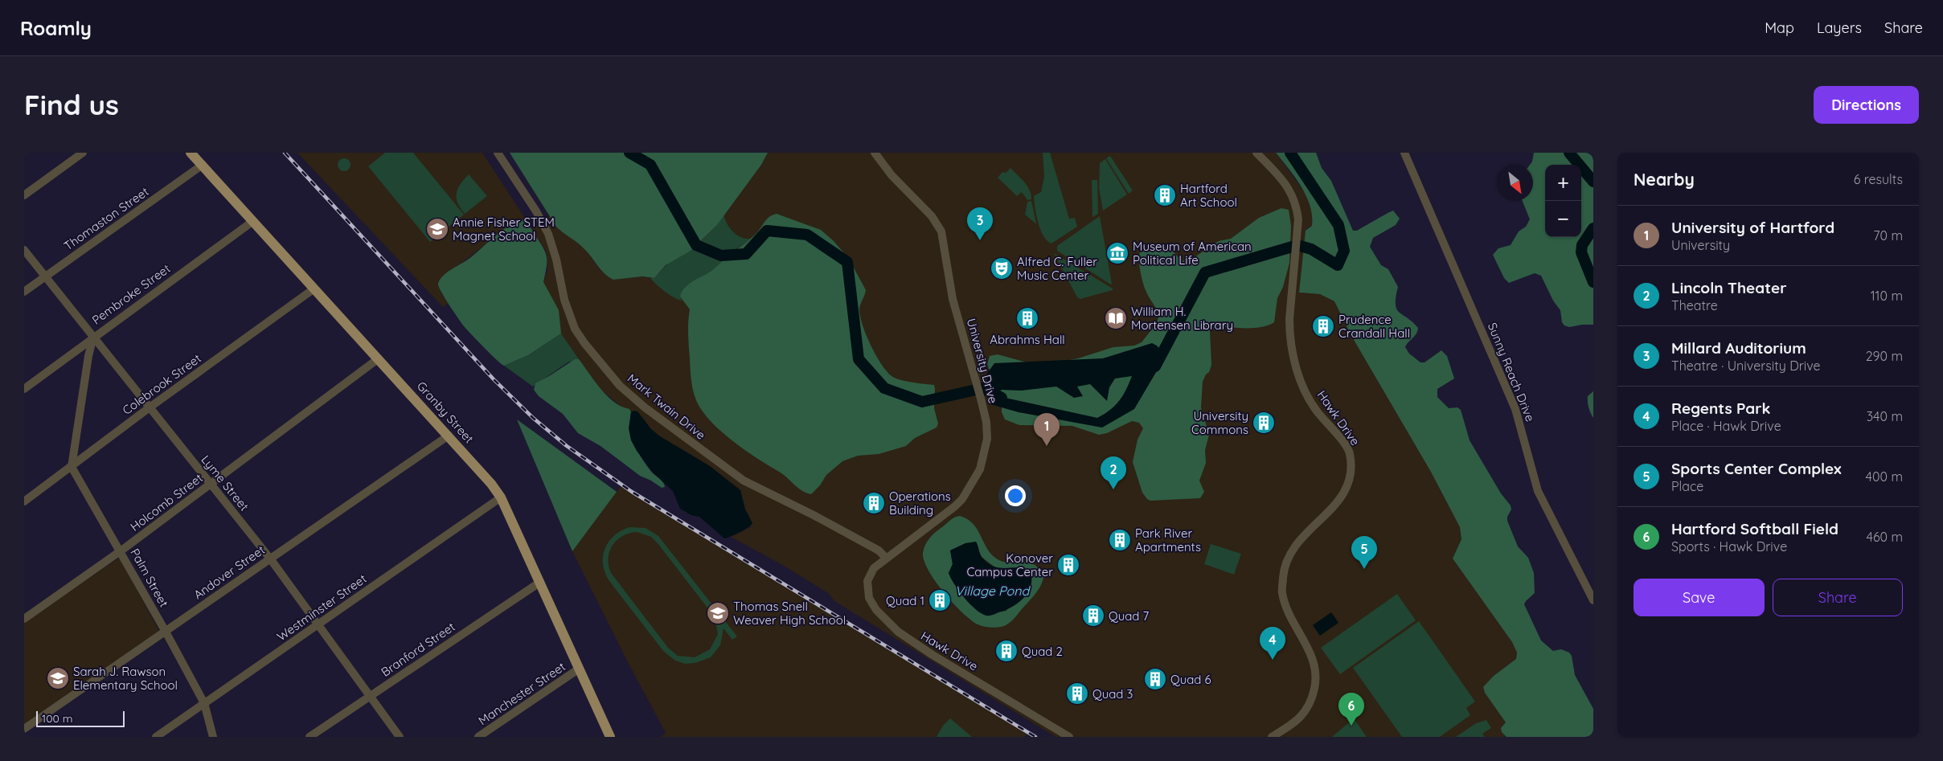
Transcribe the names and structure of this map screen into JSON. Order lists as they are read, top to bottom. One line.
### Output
{"streets":{"main road":["Granby Street"],"street":["Thomaston Street","Pembroke Street","University Drive","Sunny Reach Drive","Colebrook Street","Mark Twain Drive","Hawk Drive","Lyme Street","Holcomb Street","Andover Street","Palm Street","Westminster Street","Branford Street","Manchester Street"]},"crossings":[["Thomaston Street","Granby Street"],["Thomaston Street","Lyme Street"],["Pembroke Street","Granby Street"],["Pembroke Street","Lyme Street"],["University Drive","Mark Twain Drive"],["University Drive","Hawk Drive"],["Colebrook Street","Granby Street"],["Colebrook Street","Lyme Street"],["Colebrook Street","Palm Street"],["Mark Twain Drive","Hawk Drive"],["Granby Street","Holcomb Street"],["Granby Street","Andover Street"],["Granby Street","Westminster Street"],["Granby Street","Branford Street"],["Granby Street","Manchester Street"],["Lyme Street","Holcomb Street"],["Lyme Street","Andover Street"],["Lyme Street","Westminster Street"],["Lyme Street","Branford Street"],["Holcomb Street","Palm Street"],["Andover Street","Palm Street"],["Palm Street","Westminster Street"]],"water":["Village Pond"],"places":{"building":["Hartford Art School","Abrahms Hall","Prudence Crandall Hall","University Commons","Operations Building","Park River Apartments","Konover Campus Center","Quad 1","Quad 7","Quad 2","Quad 6","Quad 3"],"school or university":["Annie Fisher STEM Magnet School","Thomas Snell Weaver High School","Sarah J. Rawson Elementary School"],"museum":["Museum of American Political Life"],"theatre":["Alfred C. Fuller Music Center"],"library":["William H. Mortensen Library"]},"scale_bar":"100 m","north":"bottom right","page":{"header":"Roamly","nav":["Map","Layers","Share"],"buttons":["Directions",["Save","Share"]],"title":"Find us","heading":["Nearby","6 results"],"map_buttons":["+","−"],"list":[{"mark":"1","name":"University of Hartford","note":"University","value":"70 m"},{"mark":"2","name":"Lincoln Theater","note":"Theatre","value":"110 m"},{"mark":"3","name":"Millard Auditorium","note":"Theatre · University Drive","value":"290 m"},{"mark":"4","name":"Regents Park","note":"Place · Hawk Drive","value":"340 m"},{"mark":"5","name":"Sports Center Complex","note":"Place","value":"400 m"},{"mark":"6","name":"Hartford Softball Field","note":"Sports · Hawk Drive","value":"460 m"}],"pins":["3","1","2","5","4","6"],"scale":"100 m"}}
